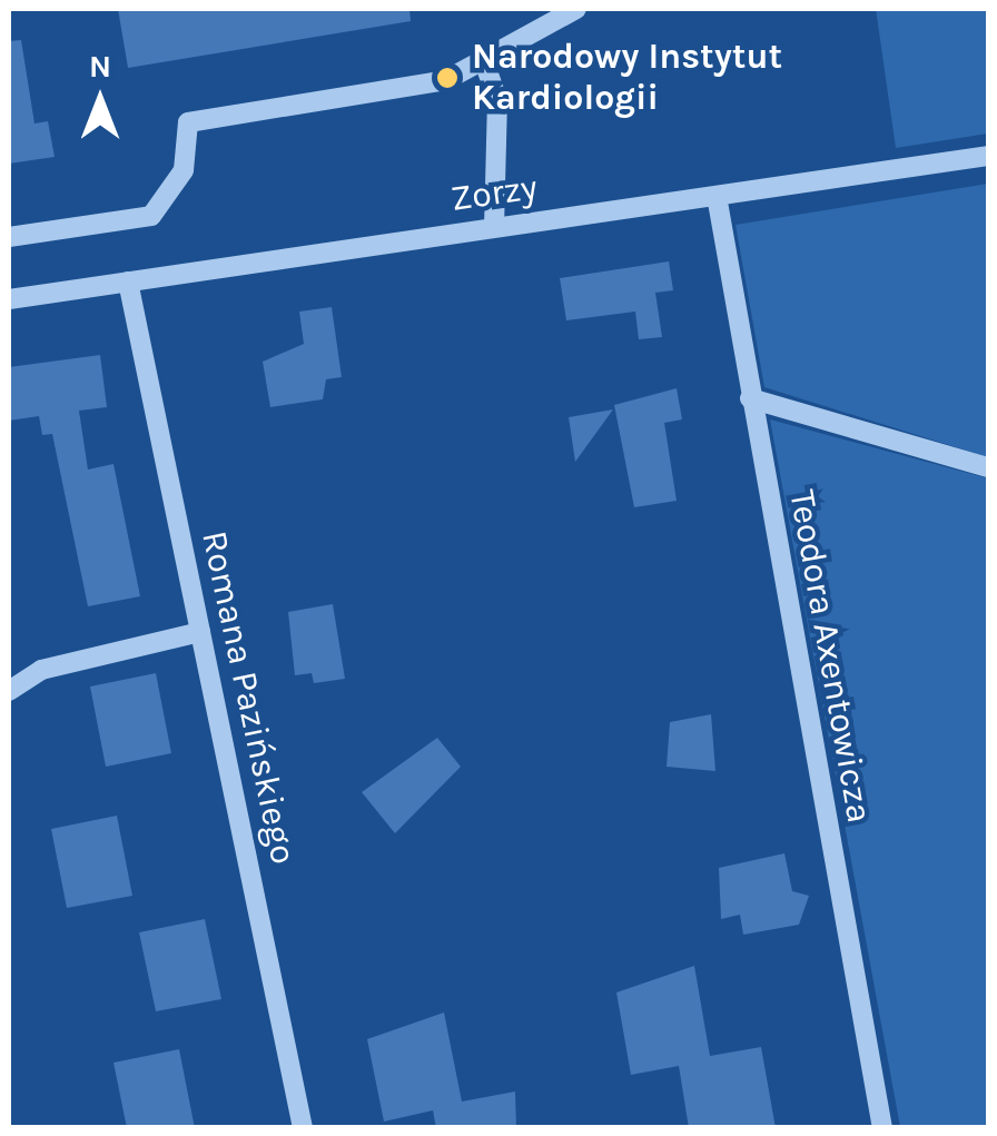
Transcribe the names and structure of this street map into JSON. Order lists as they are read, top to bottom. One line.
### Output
{"streets":{"street":["Zorzy","Teodora Axentowicza","Romana Pazińskiego"]},"crossings":[["Zorzy","Teodora Axentowicza"],["Zorzy","Romana Pazińskiego"]],"places":["Narodowy Instytut Kardiologii"],"north":"top"}
